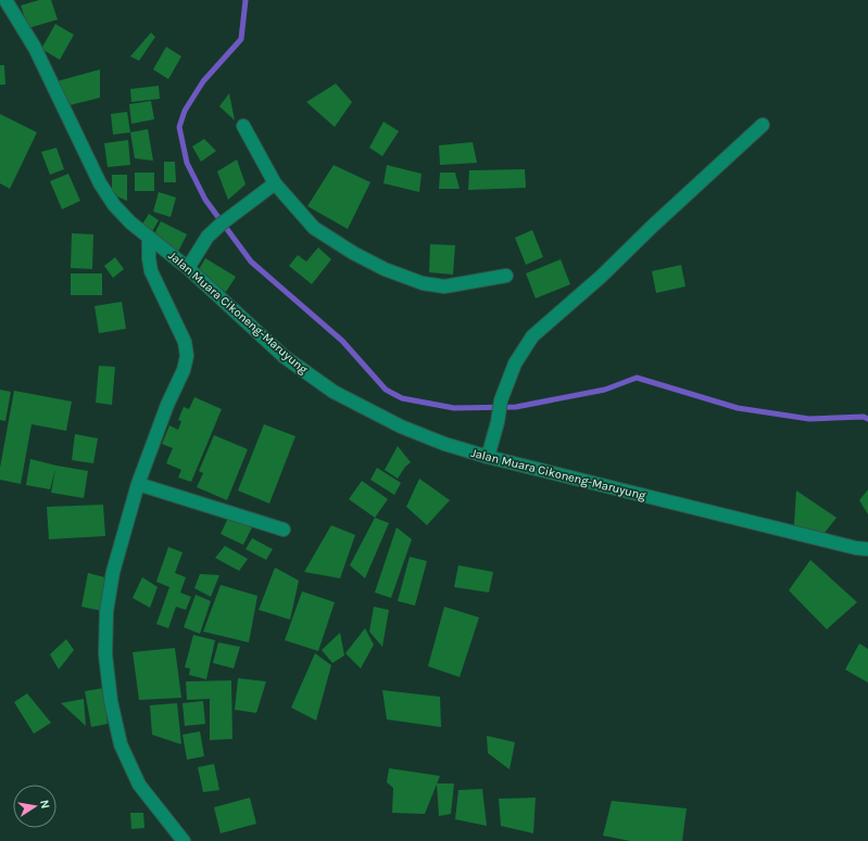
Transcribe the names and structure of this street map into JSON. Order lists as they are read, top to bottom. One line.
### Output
{"streets":{"street":["Jalan Muara Cikoneng-Maruyung"]},"north":"right"}
